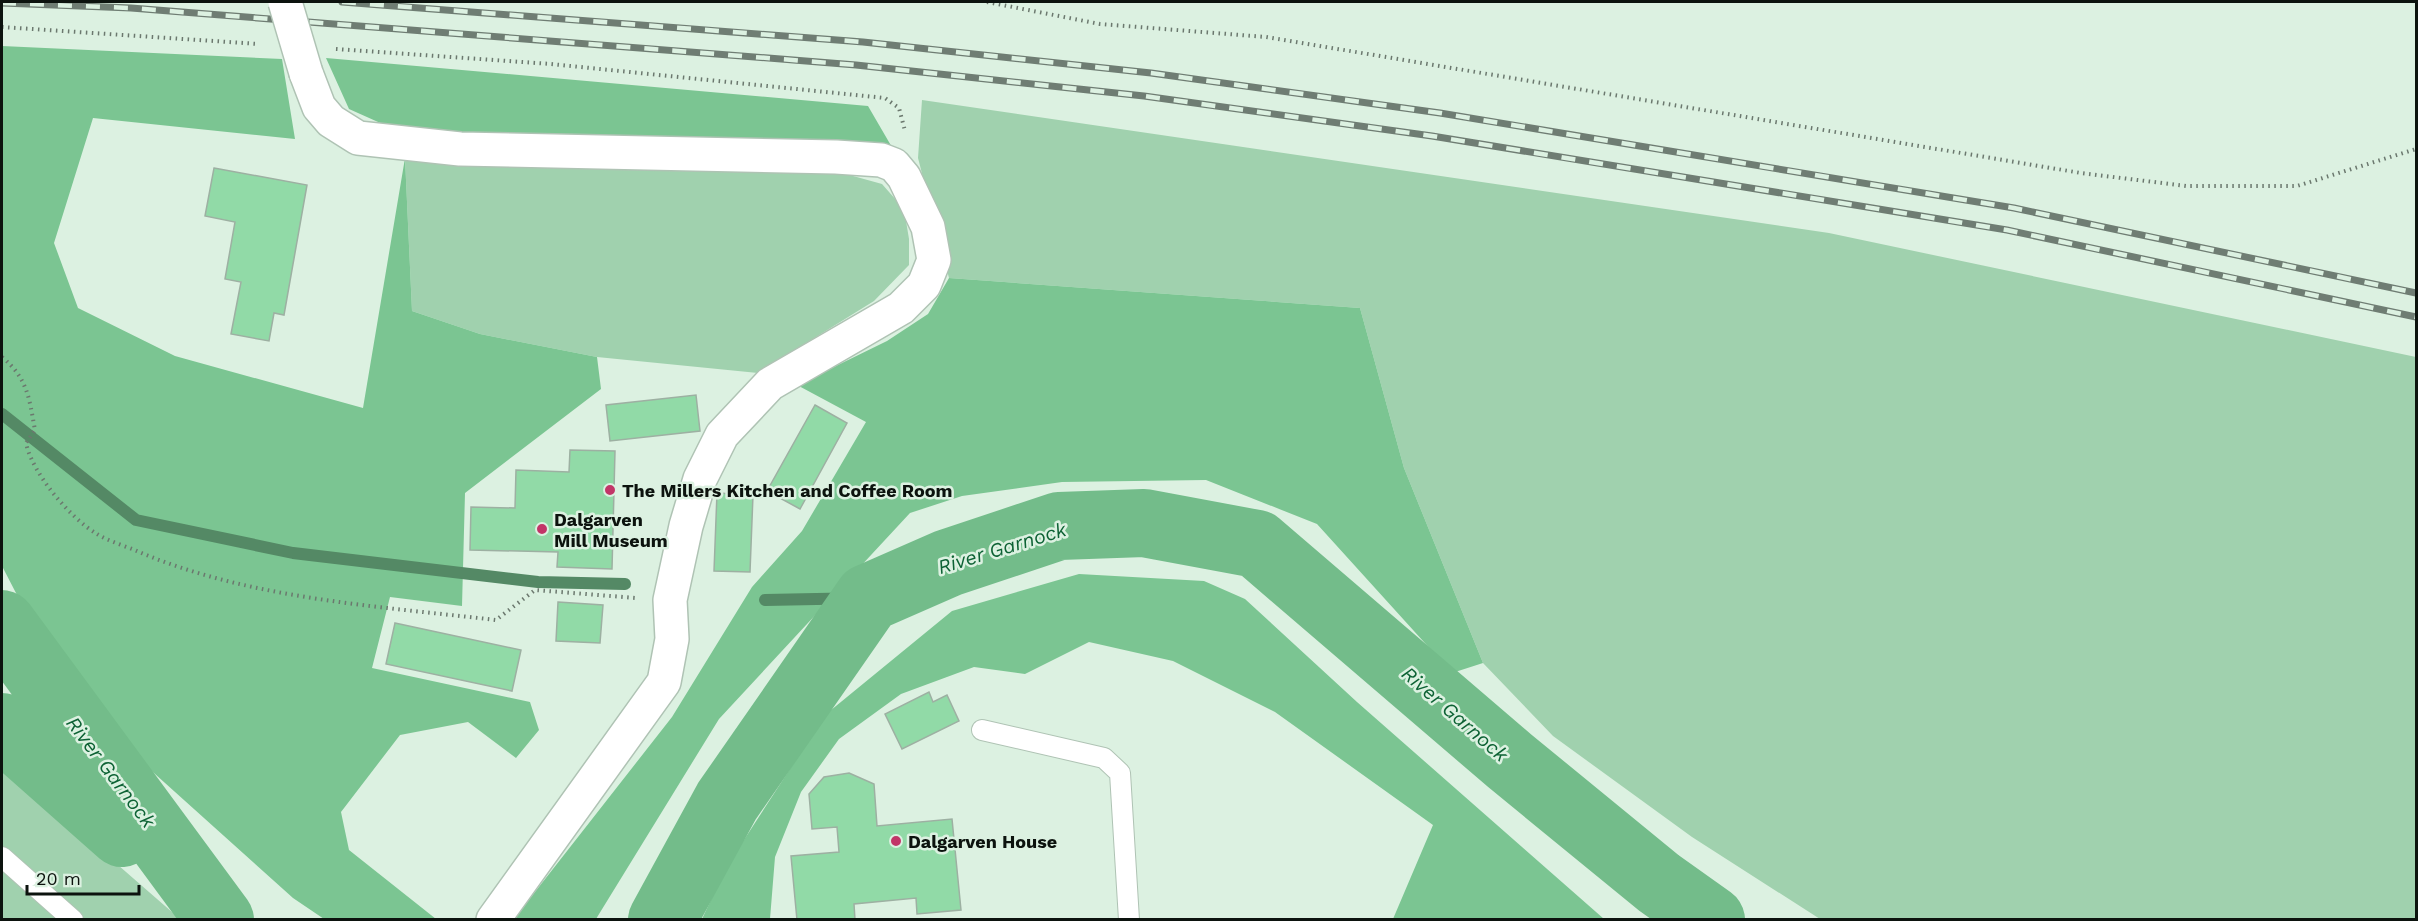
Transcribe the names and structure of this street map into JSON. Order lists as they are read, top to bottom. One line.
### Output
{"water":["River Garnock"],"places":["The Millers Kitchen and Coffee Room","Dalgarven Mill Museum","Dalgarven House"],"scale_bar":"20 m"}
